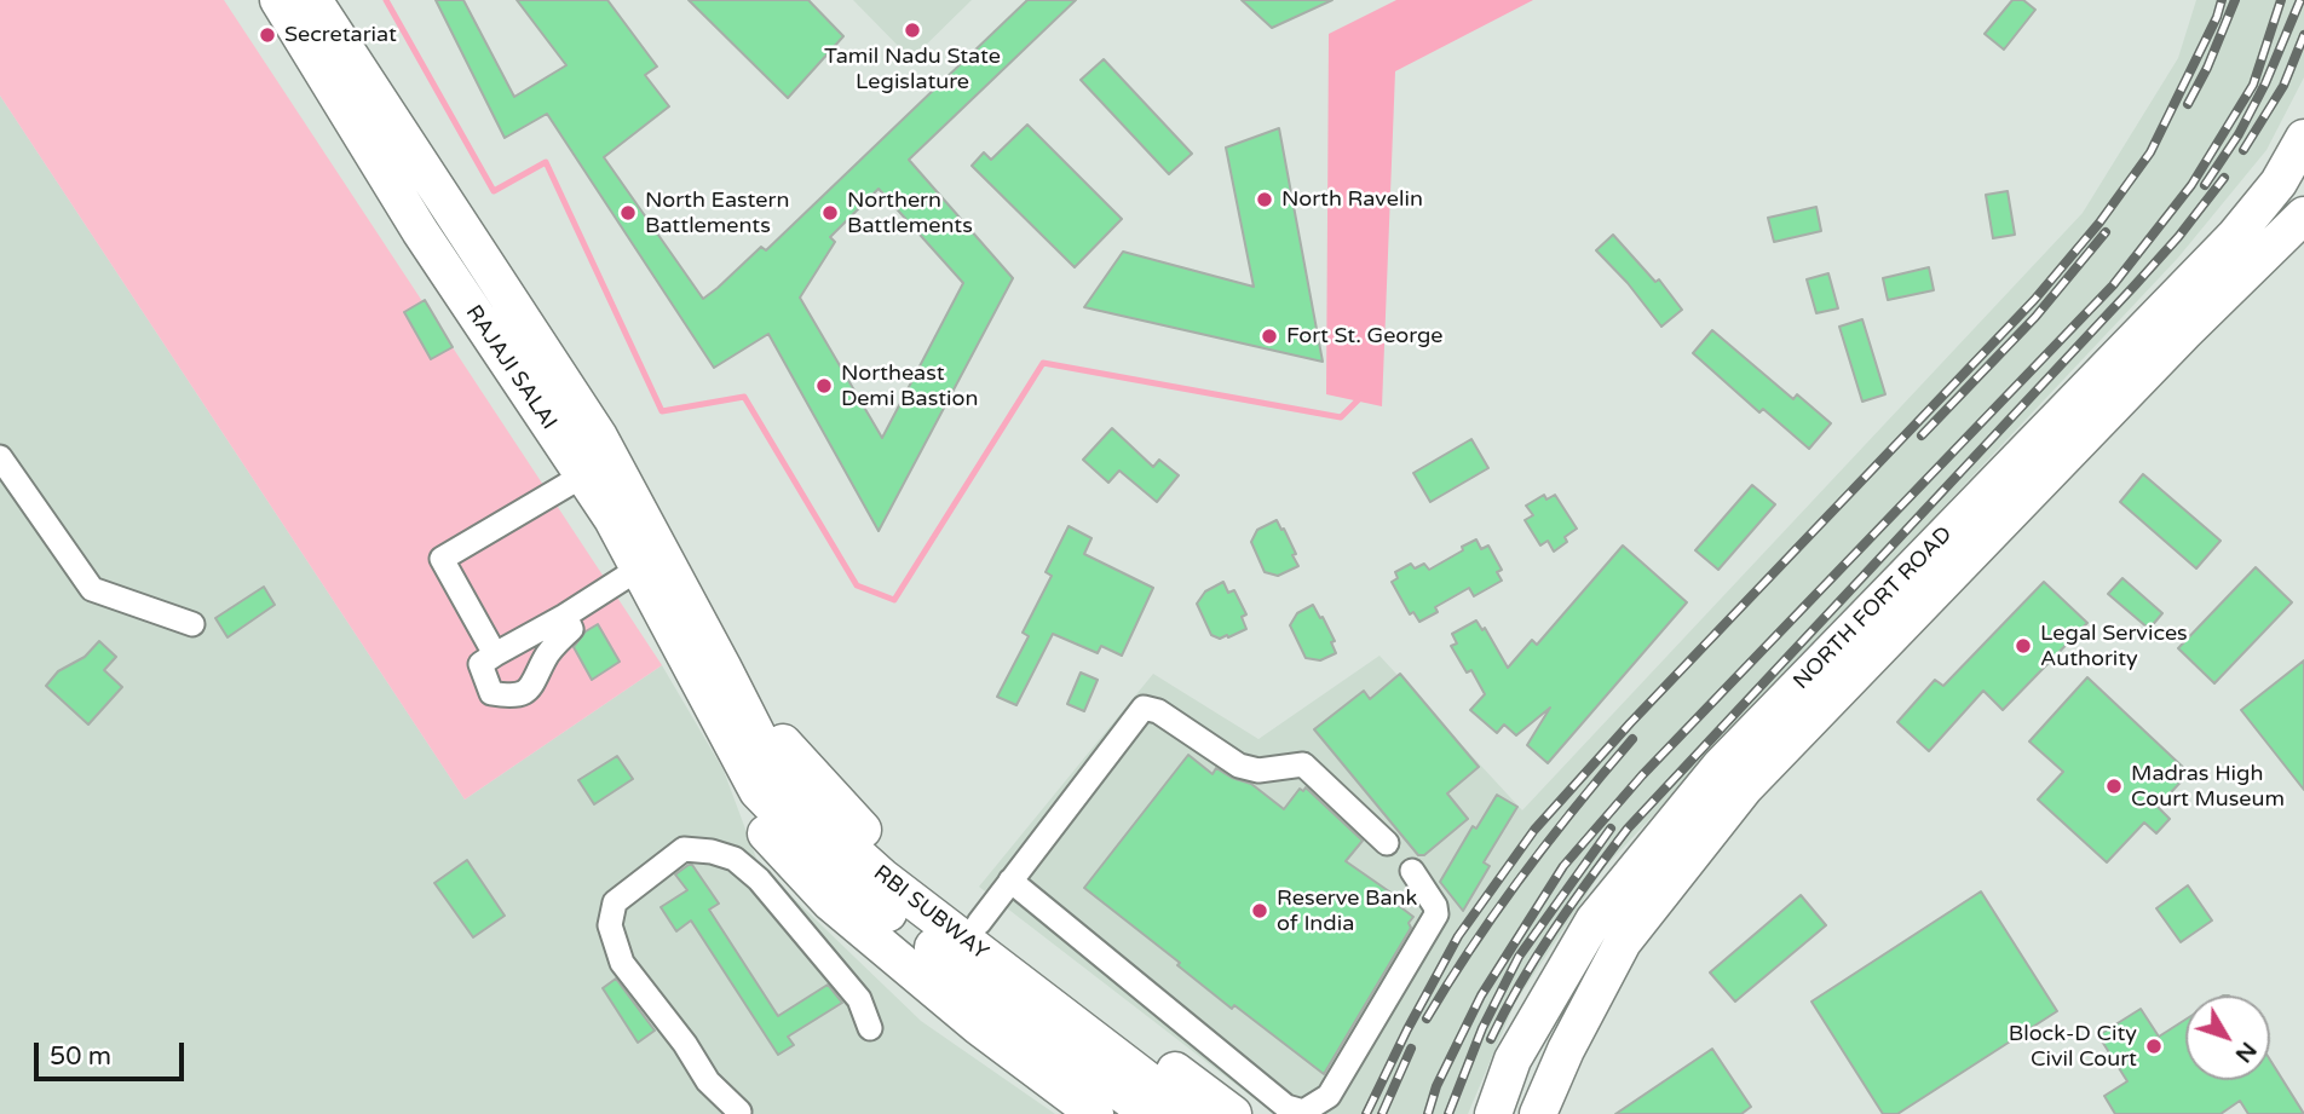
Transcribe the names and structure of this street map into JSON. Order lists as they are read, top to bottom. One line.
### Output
{"streets":{"main road":["RAJAJI SALAI","NORTH FORT ROAD","RBI SUBWAY"]},"crossings":[["RAJAJI SALAI","RBI SUBWAY"]],"places":["Tamil Nadu State Legislature","Secretariat","North Ravelin","North Eastern Battlements","Northern Battlements","Fort St. George","Northeast Demi Bastion","Legal Services Authority","Madras High Court Museum","Reserve Bank of India","Block-D City Civil Court"],"scale_bar":"50 m","north":"bottom right"}
